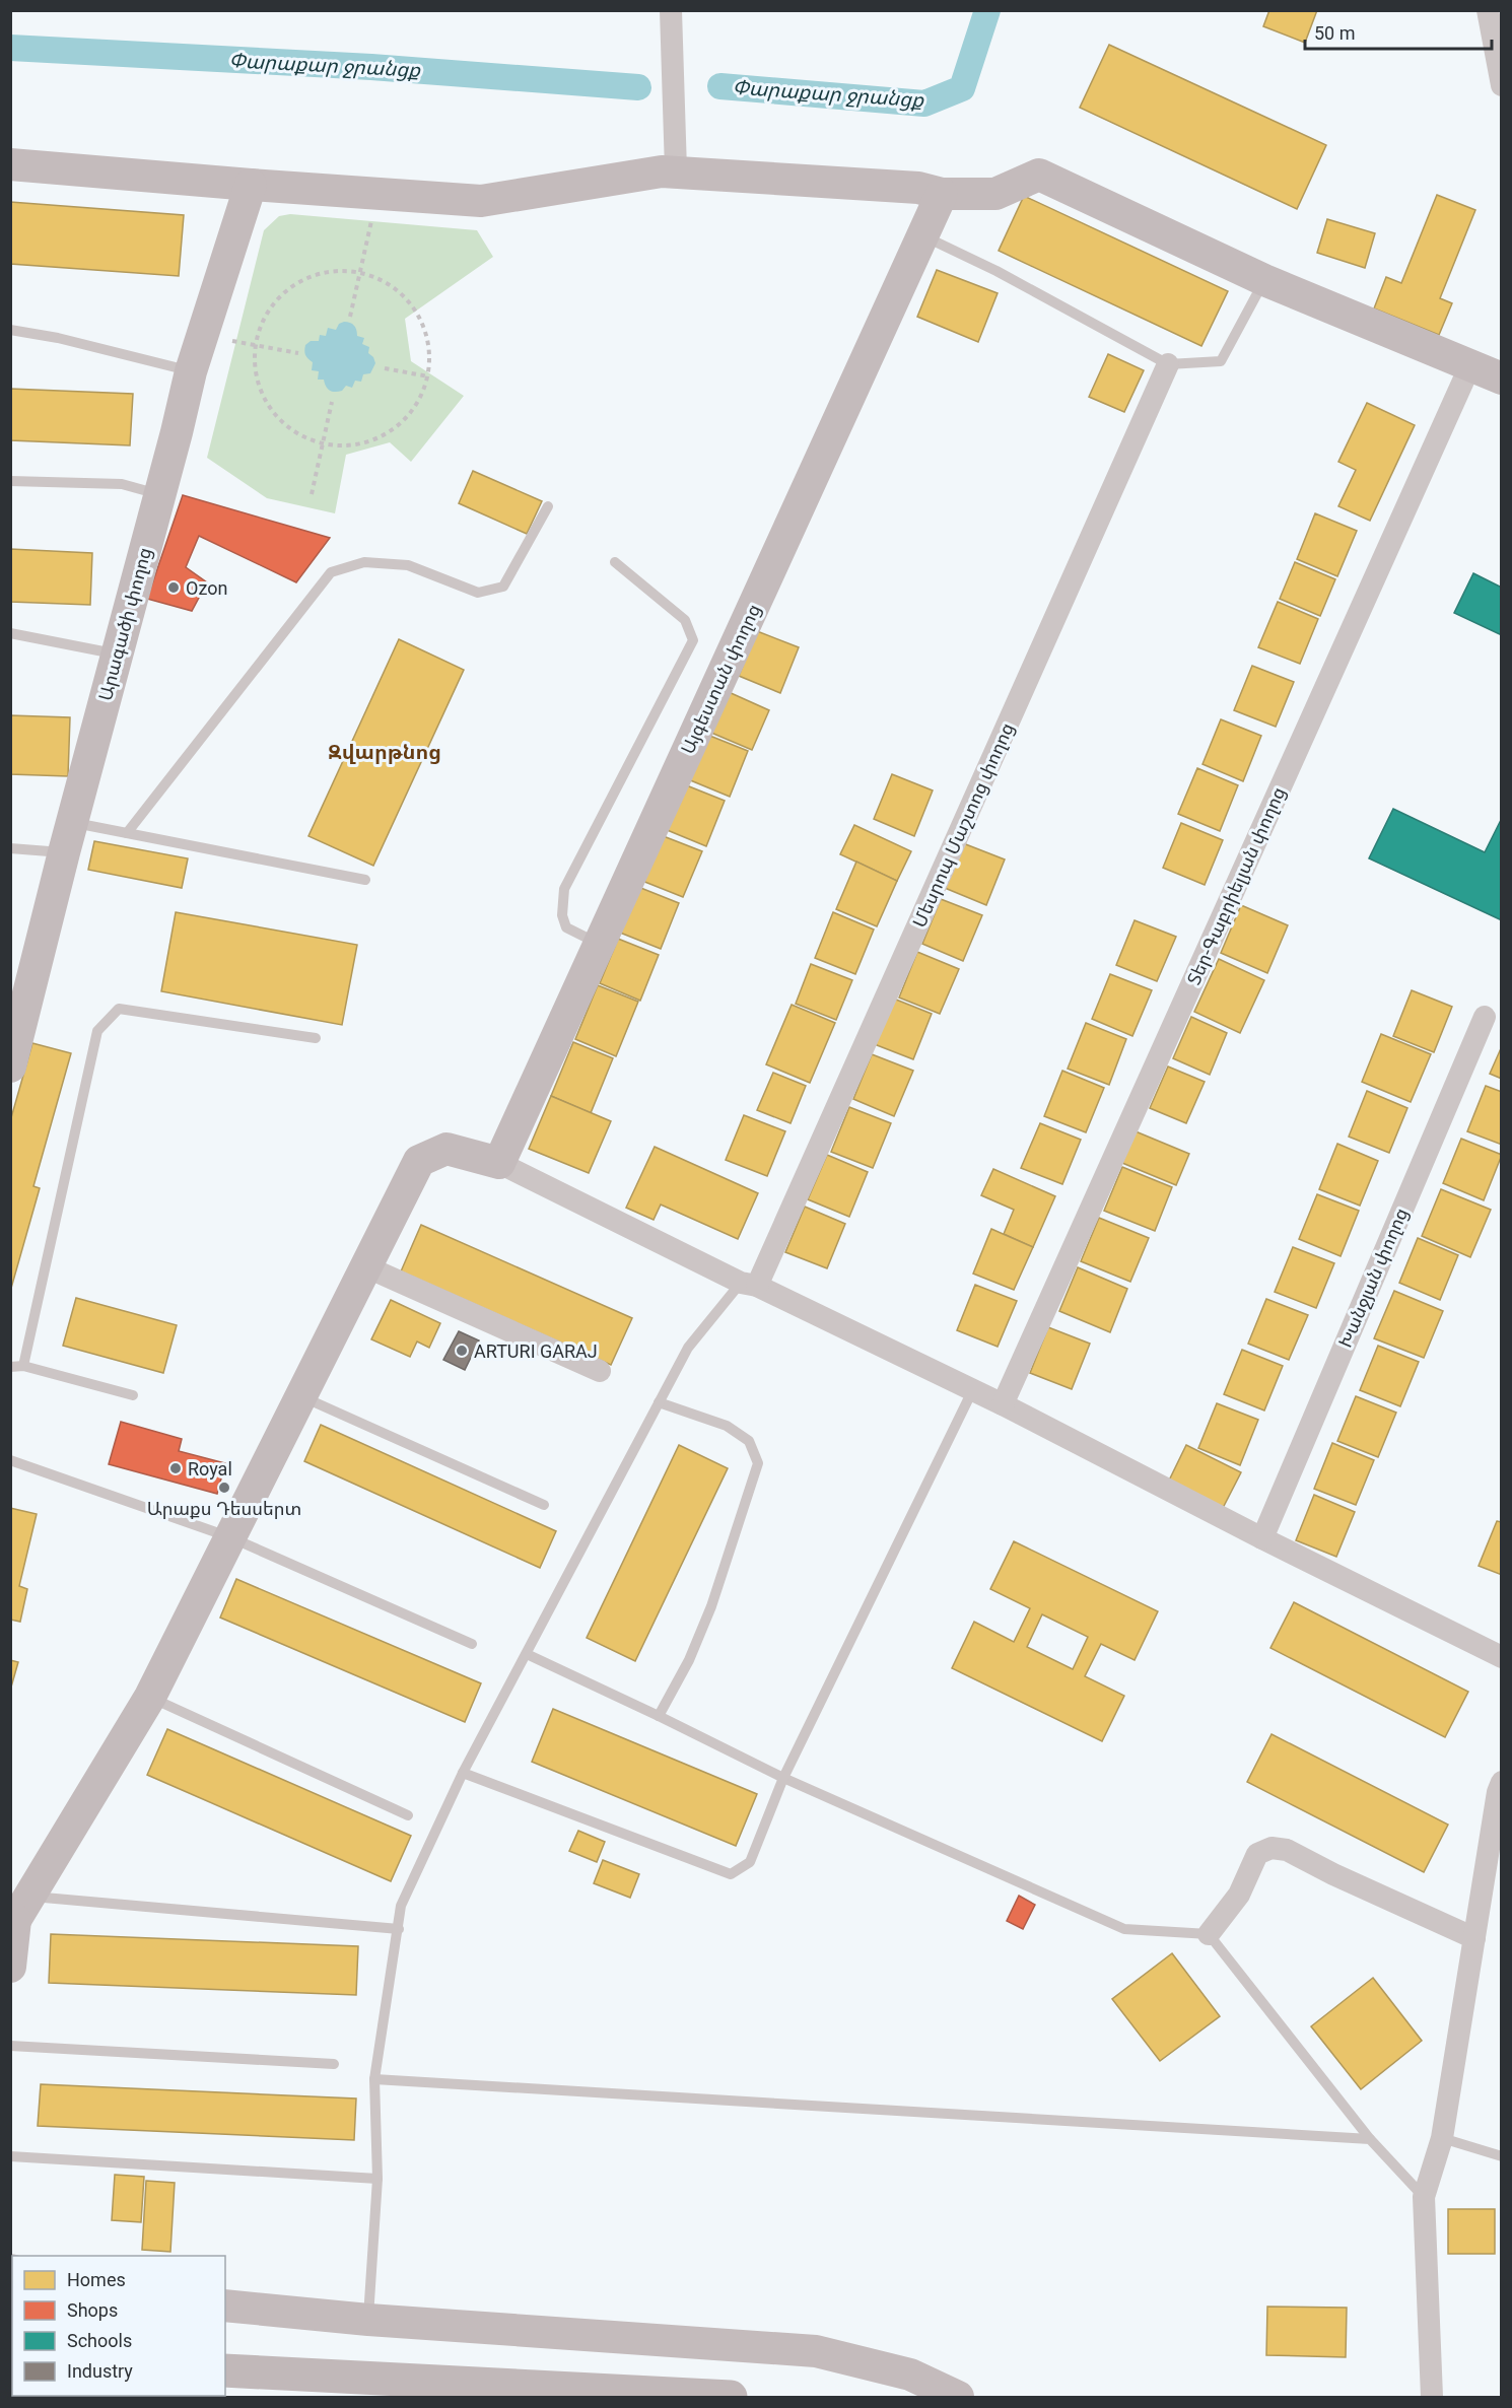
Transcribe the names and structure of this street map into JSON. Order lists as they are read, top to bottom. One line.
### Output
{"streets":{"street":["Արագածի փողոց","Այգեստան փողոց","Մեսրոպ Մաշտոց փողոց","Տեր-Գաբրիելյան փողոց","Խանջյան փողոց"]},"districts":["Զվարթնոց"],"water":["Փարաքար ջրանցք"],"places":["Ozon","ARTURI GARAJ","Royal","Արաքս Դեսսերտ"],"legend":["Homes","Shops","Schools","Industry"],"scale_bar":"50 m"}
